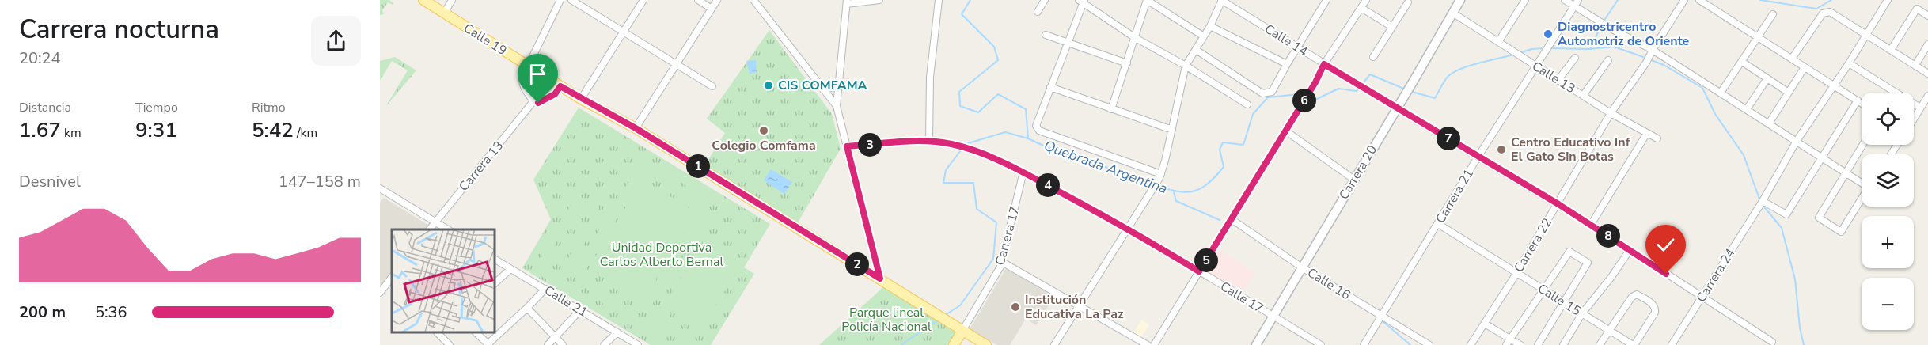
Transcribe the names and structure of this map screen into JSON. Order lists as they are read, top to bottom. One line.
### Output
{"streets":{"main road":["Calle 19","Carrera 20","Carrera 17"],"street":["Calle 14","Calle 13","Carrera 13","Carrera 21","Carrera 22","Carrera 24","Calle 16","Calle 17","Calle 15","Calle 21"]},"crossings":[["Calle 19","Carrera 13"],["Calle 19","Carrera 17"],["Calle 14","Carrera 20"],["Calle 14","Carrera 21"],["Calle 14","Carrera 22"],["Calle 14","Carrera 24"],["Calle 13","Carrera 20"],["Calle 13","Carrera 21"],["Calle 13","Carrera 22"],["Carrera 20","Calle 16"],["Carrera 20","Calle 17"],["Carrera 21","Calle 16"],["Carrera 21","Calle 15"],["Carrera 17","Calle 17"],["Carrera 22","Calle 15"]],"water":["Quebrada Argentina"],"parks":["Unidad Deportiva Carlos Alberto Bernal","Parque lineal Policía Nacional"],"places":["Diagnostricentro Automotriz de Oriente","CIS COMFAMA","Colegio Comfama","Centro Educativo Inf El Gato Sin Botas","Institución Educativa La Paz"],"page":{"heading":["Carrera nocturna","20:24"],"stats":[["Distancia","1.67 km"],["Tiempo","9:31"],["Ritmo","5:42 /km"]],"pins":["6","7","3","1","4","8","5","2"],"map_buttons":["+","−"],"chart":["Desnivel","147–158 m"],"list":[{"name":"200 m","note":"5:36"}]}}
